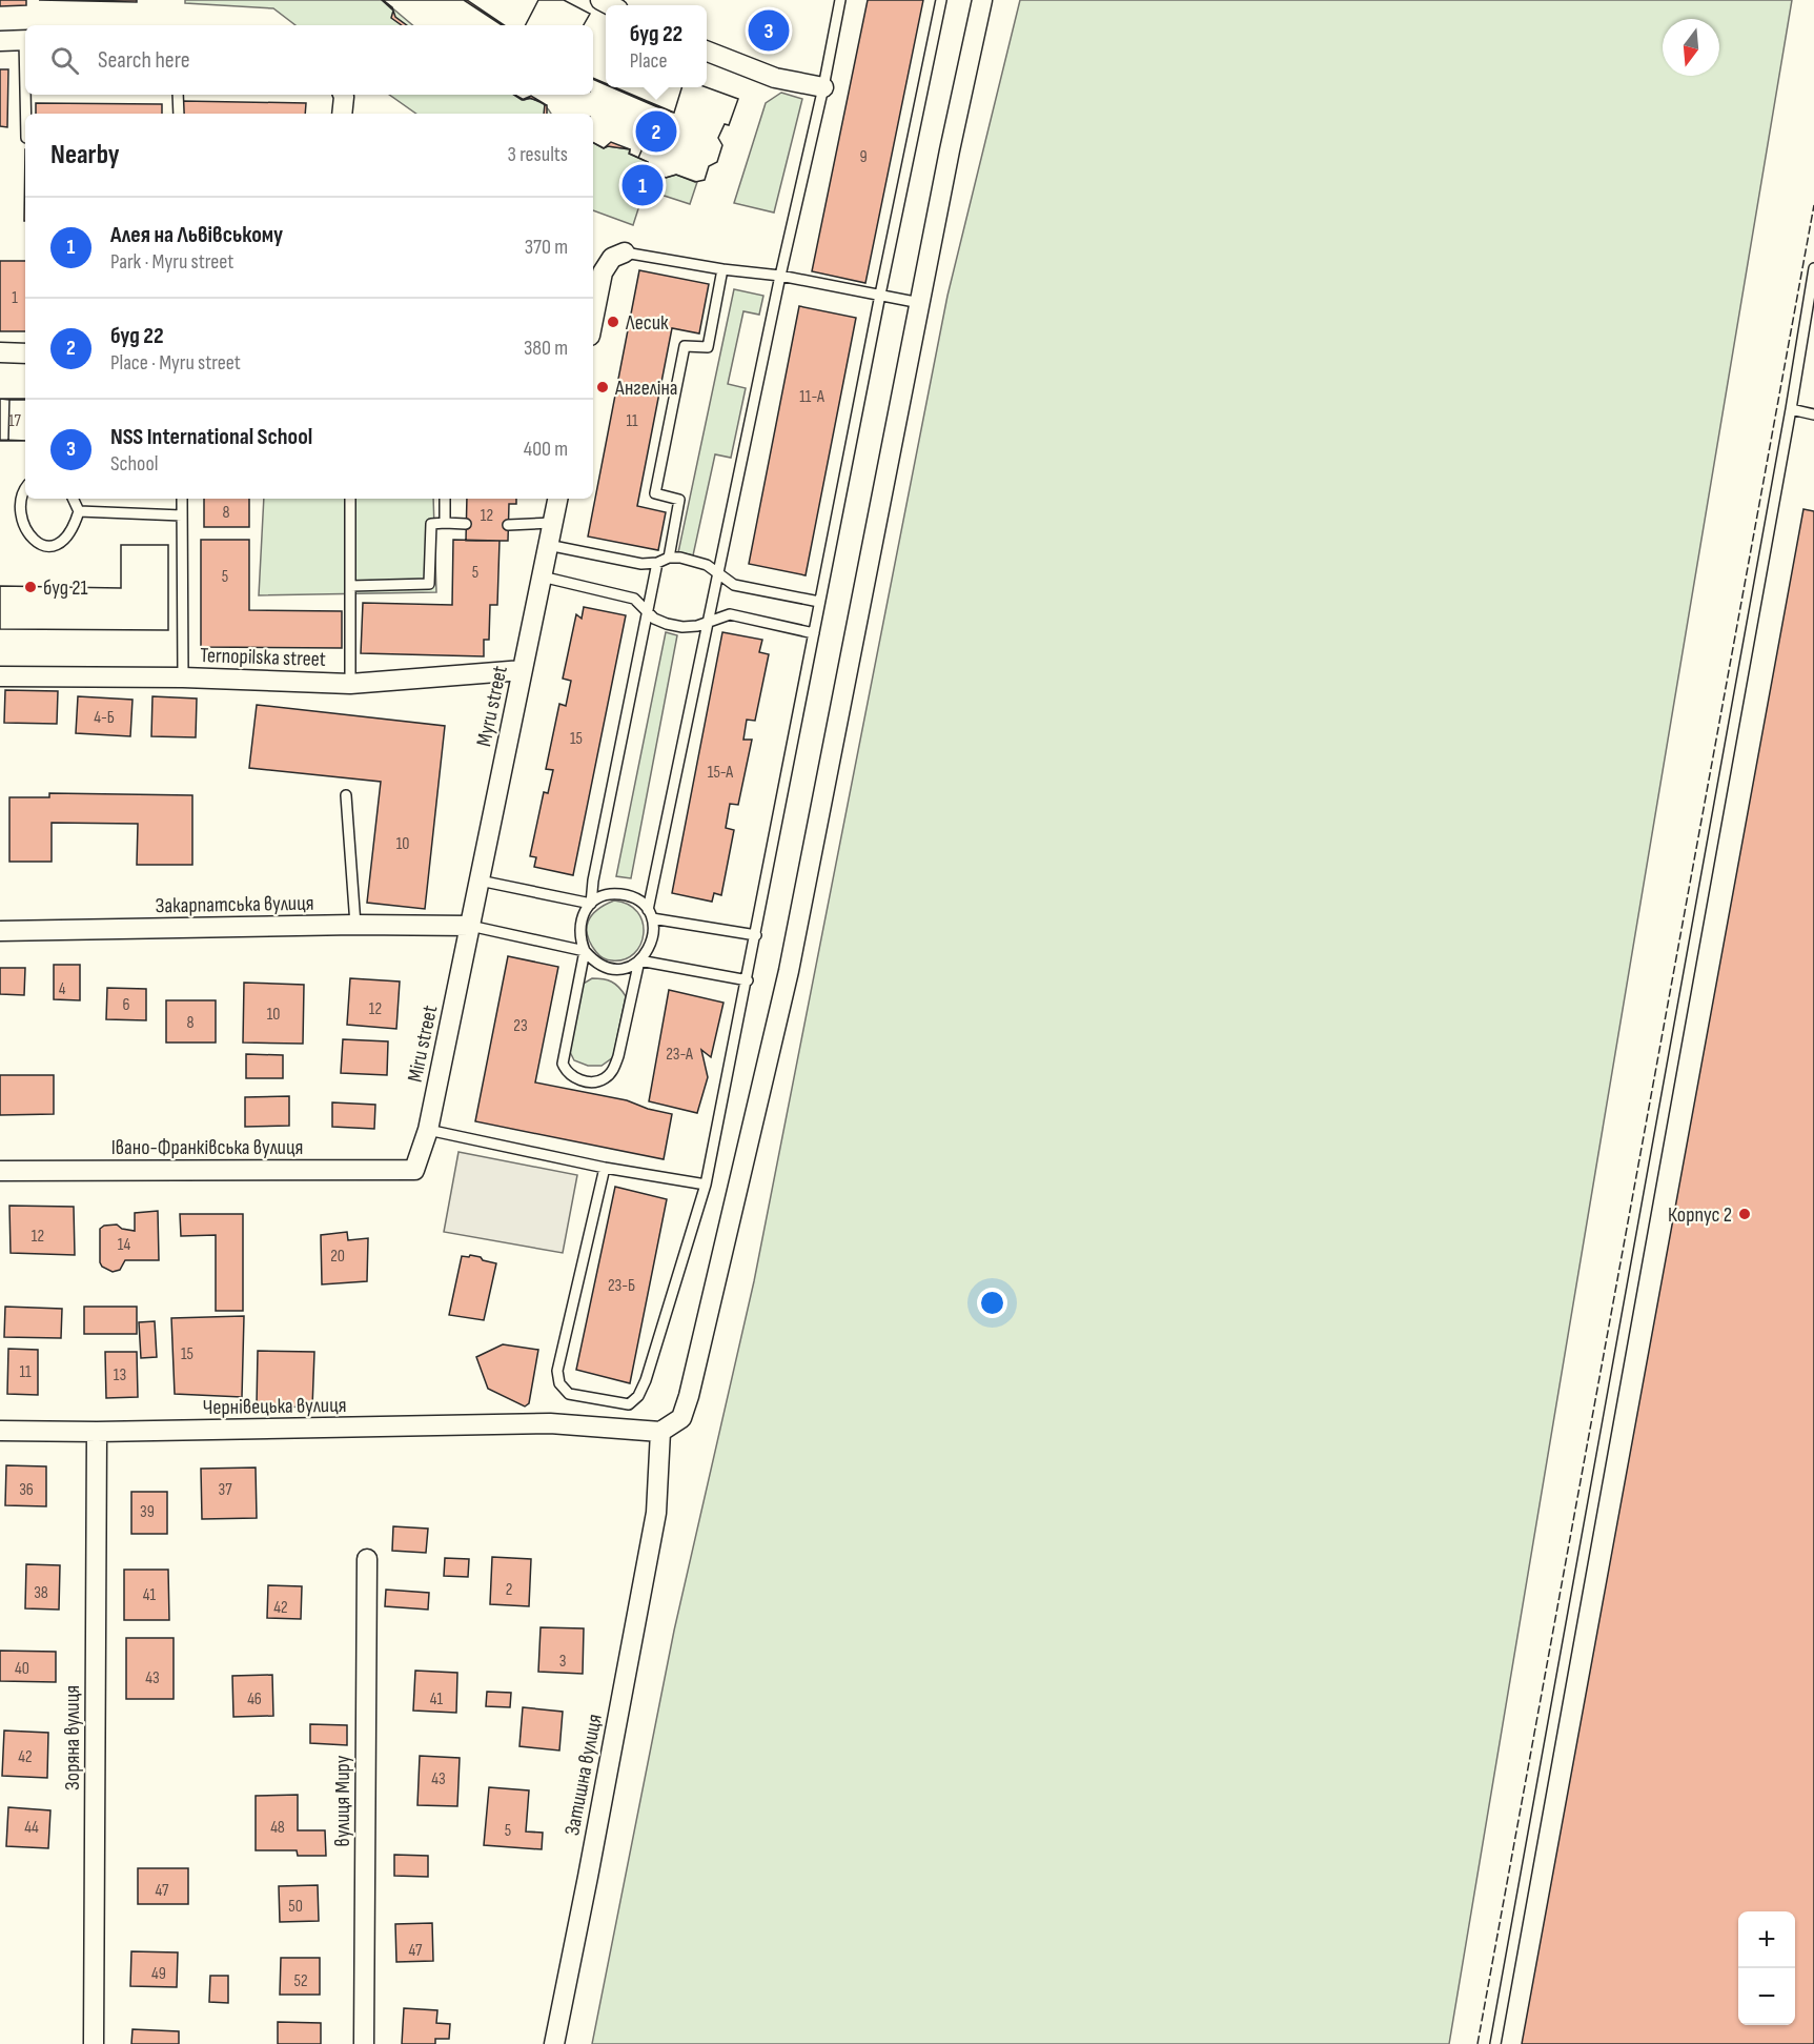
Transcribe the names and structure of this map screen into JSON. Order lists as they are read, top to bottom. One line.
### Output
{"streets":{"street":["Ternopilska street","Myru street","Закарпатська вулиця","Miru street","Івано-Франківська вулиця","Чернівецька вулиця","Зоряна вулиця","Затишна вулиця","вулиця Миру"]},"crossings":[["Ternopilska street","Myru street"],["Myru street","Закарпатська вулиця"],["Myru street","Miru street"],["Закарпатська вулиця","Miru street"],["Miru street","Івано-Франківська вулиця"],["Чернівецька вулиця","Зоряна вулиця"],["Чернівецька вулиця","Затишна вулиця"]],"places":["Лесик","Ангеліна","буд 21","Корпус 2"],"house_numbers":["9","1","11-А","17","11","8","12","5","5","4-Б","15","15-А","10","4","6","12","10","8","23","23-А","12","14","20","23-Б","15","11","13","36","37","39","2","38","41","42","3","40","43","46","41","42","43","44","48","5","47","50","47","49","52"],"north":"bottom","page":{"popup":["буд 22","Place"],"pins":["3","2","1"],"search":"Search here","heading":["Nearby","3 results"],"list":[{"mark":"1","name":"Алея на Львівському","note":"Park · Myru street","value":"370 m"},{"mark":"2","name":"буд 22","note":"Place · Myru street","value":"380 m"},{"mark":"3","name":"NSS International School","note":"School","value":"400 m"}],"map_buttons":["+","−"]}}
